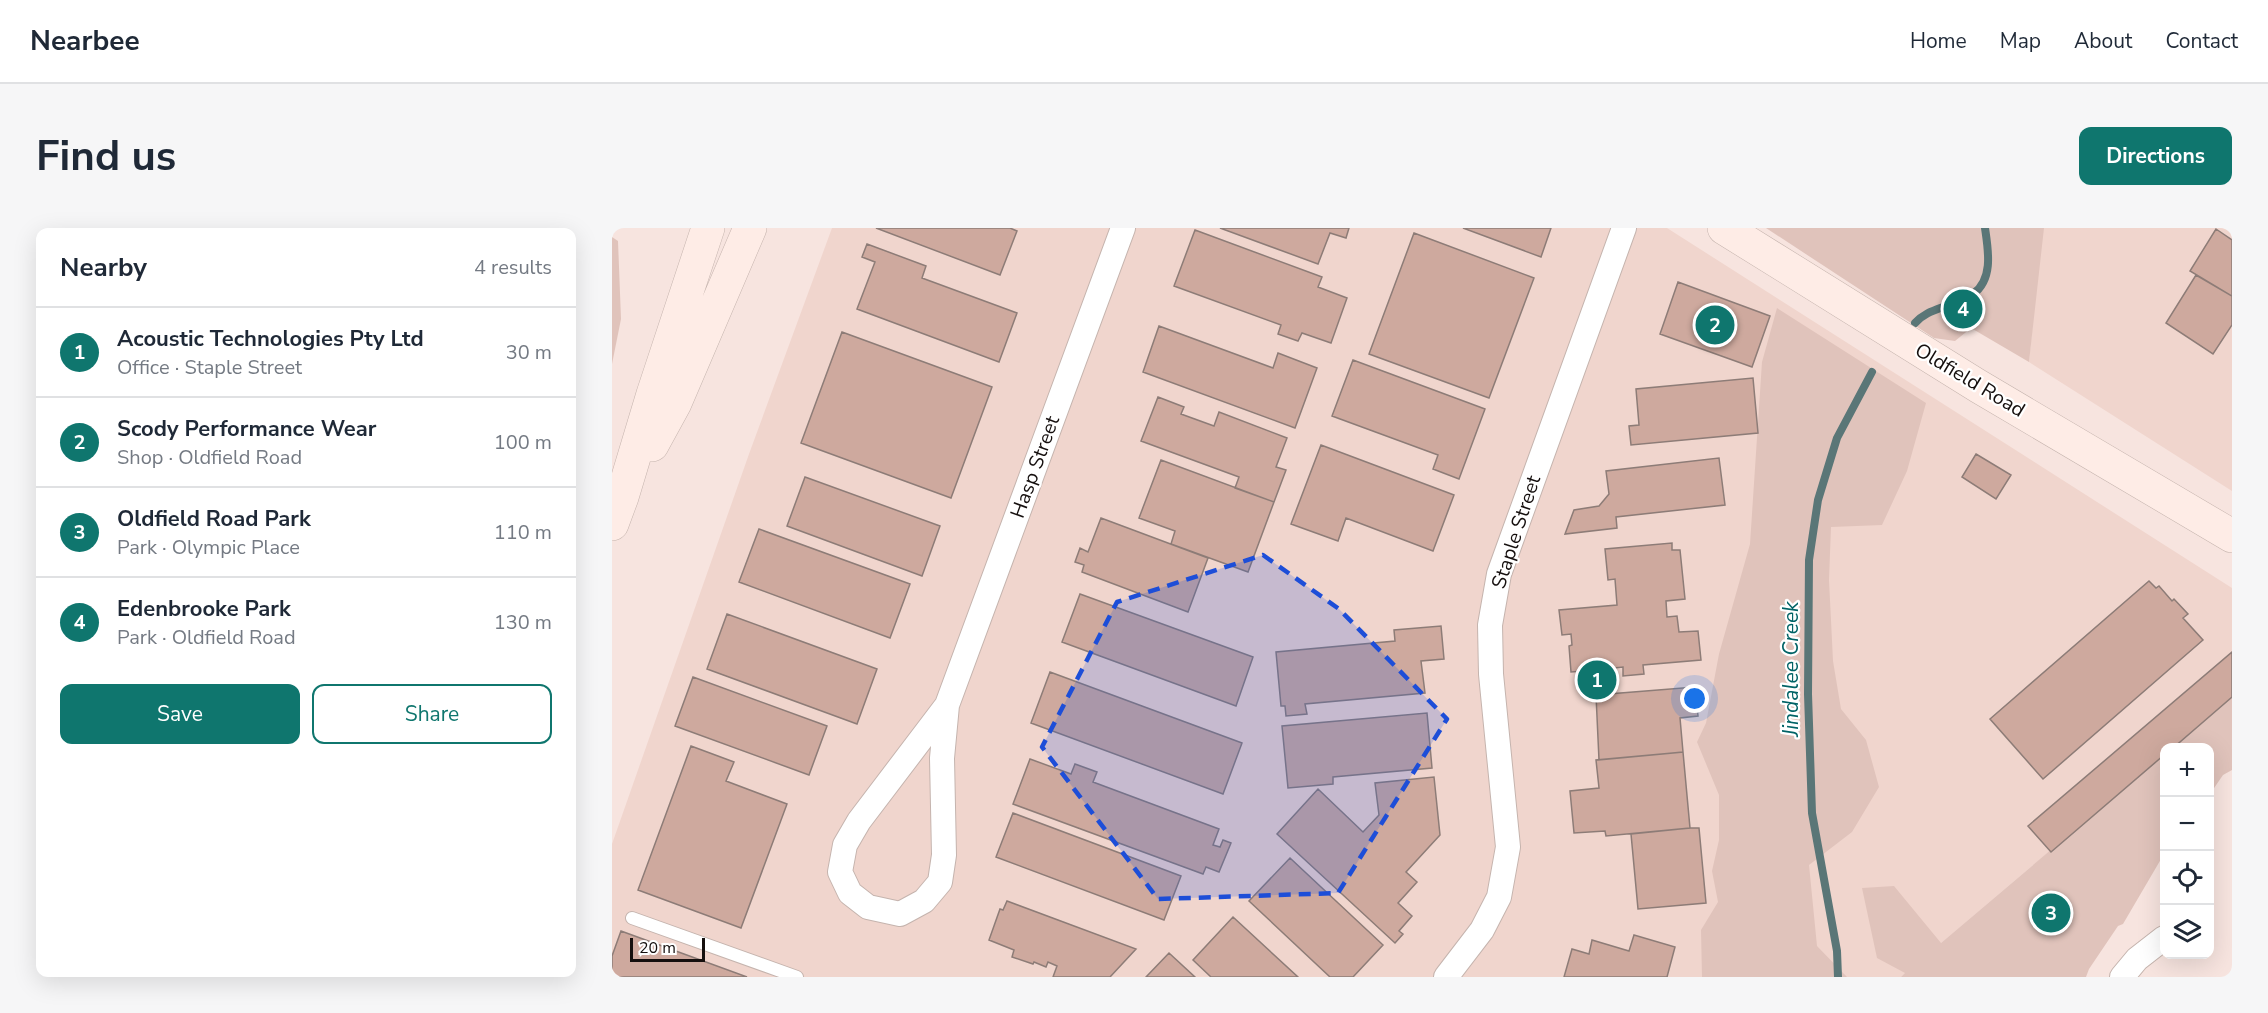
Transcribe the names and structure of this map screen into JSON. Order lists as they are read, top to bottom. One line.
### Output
{"streets":{"main road":["Oldfield Road"],"street":["Hasp Street","Staple Street"]},"water":["Jindalee Creek"],"scale_bar":"20 m","page":{"header":"Nearbee","nav":["Home","Map","About","Contact"],"buttons":["Directions",["Save","Share"]],"title":"Find us","heading":["Nearby","4 results"],"pins":["4","2","1","3"],"list":[{"mark":"1","name":"Acoustic Technologies Pty Ltd","note":"Office · Staple Street","value":"30 m"},{"mark":"2","name":"Scody Performance Wear","note":"Shop · Oldfield Road","value":"100 m"},{"mark":"3","name":"Oldfield Road Park","note":"Park · Olympic Place","value":"110 m"},{"mark":"4","name":"Edenbrooke Park","note":"Park · Oldfield Road","value":"130 m"}],"map_buttons":["+","−"],"scale":"20 m"}}
